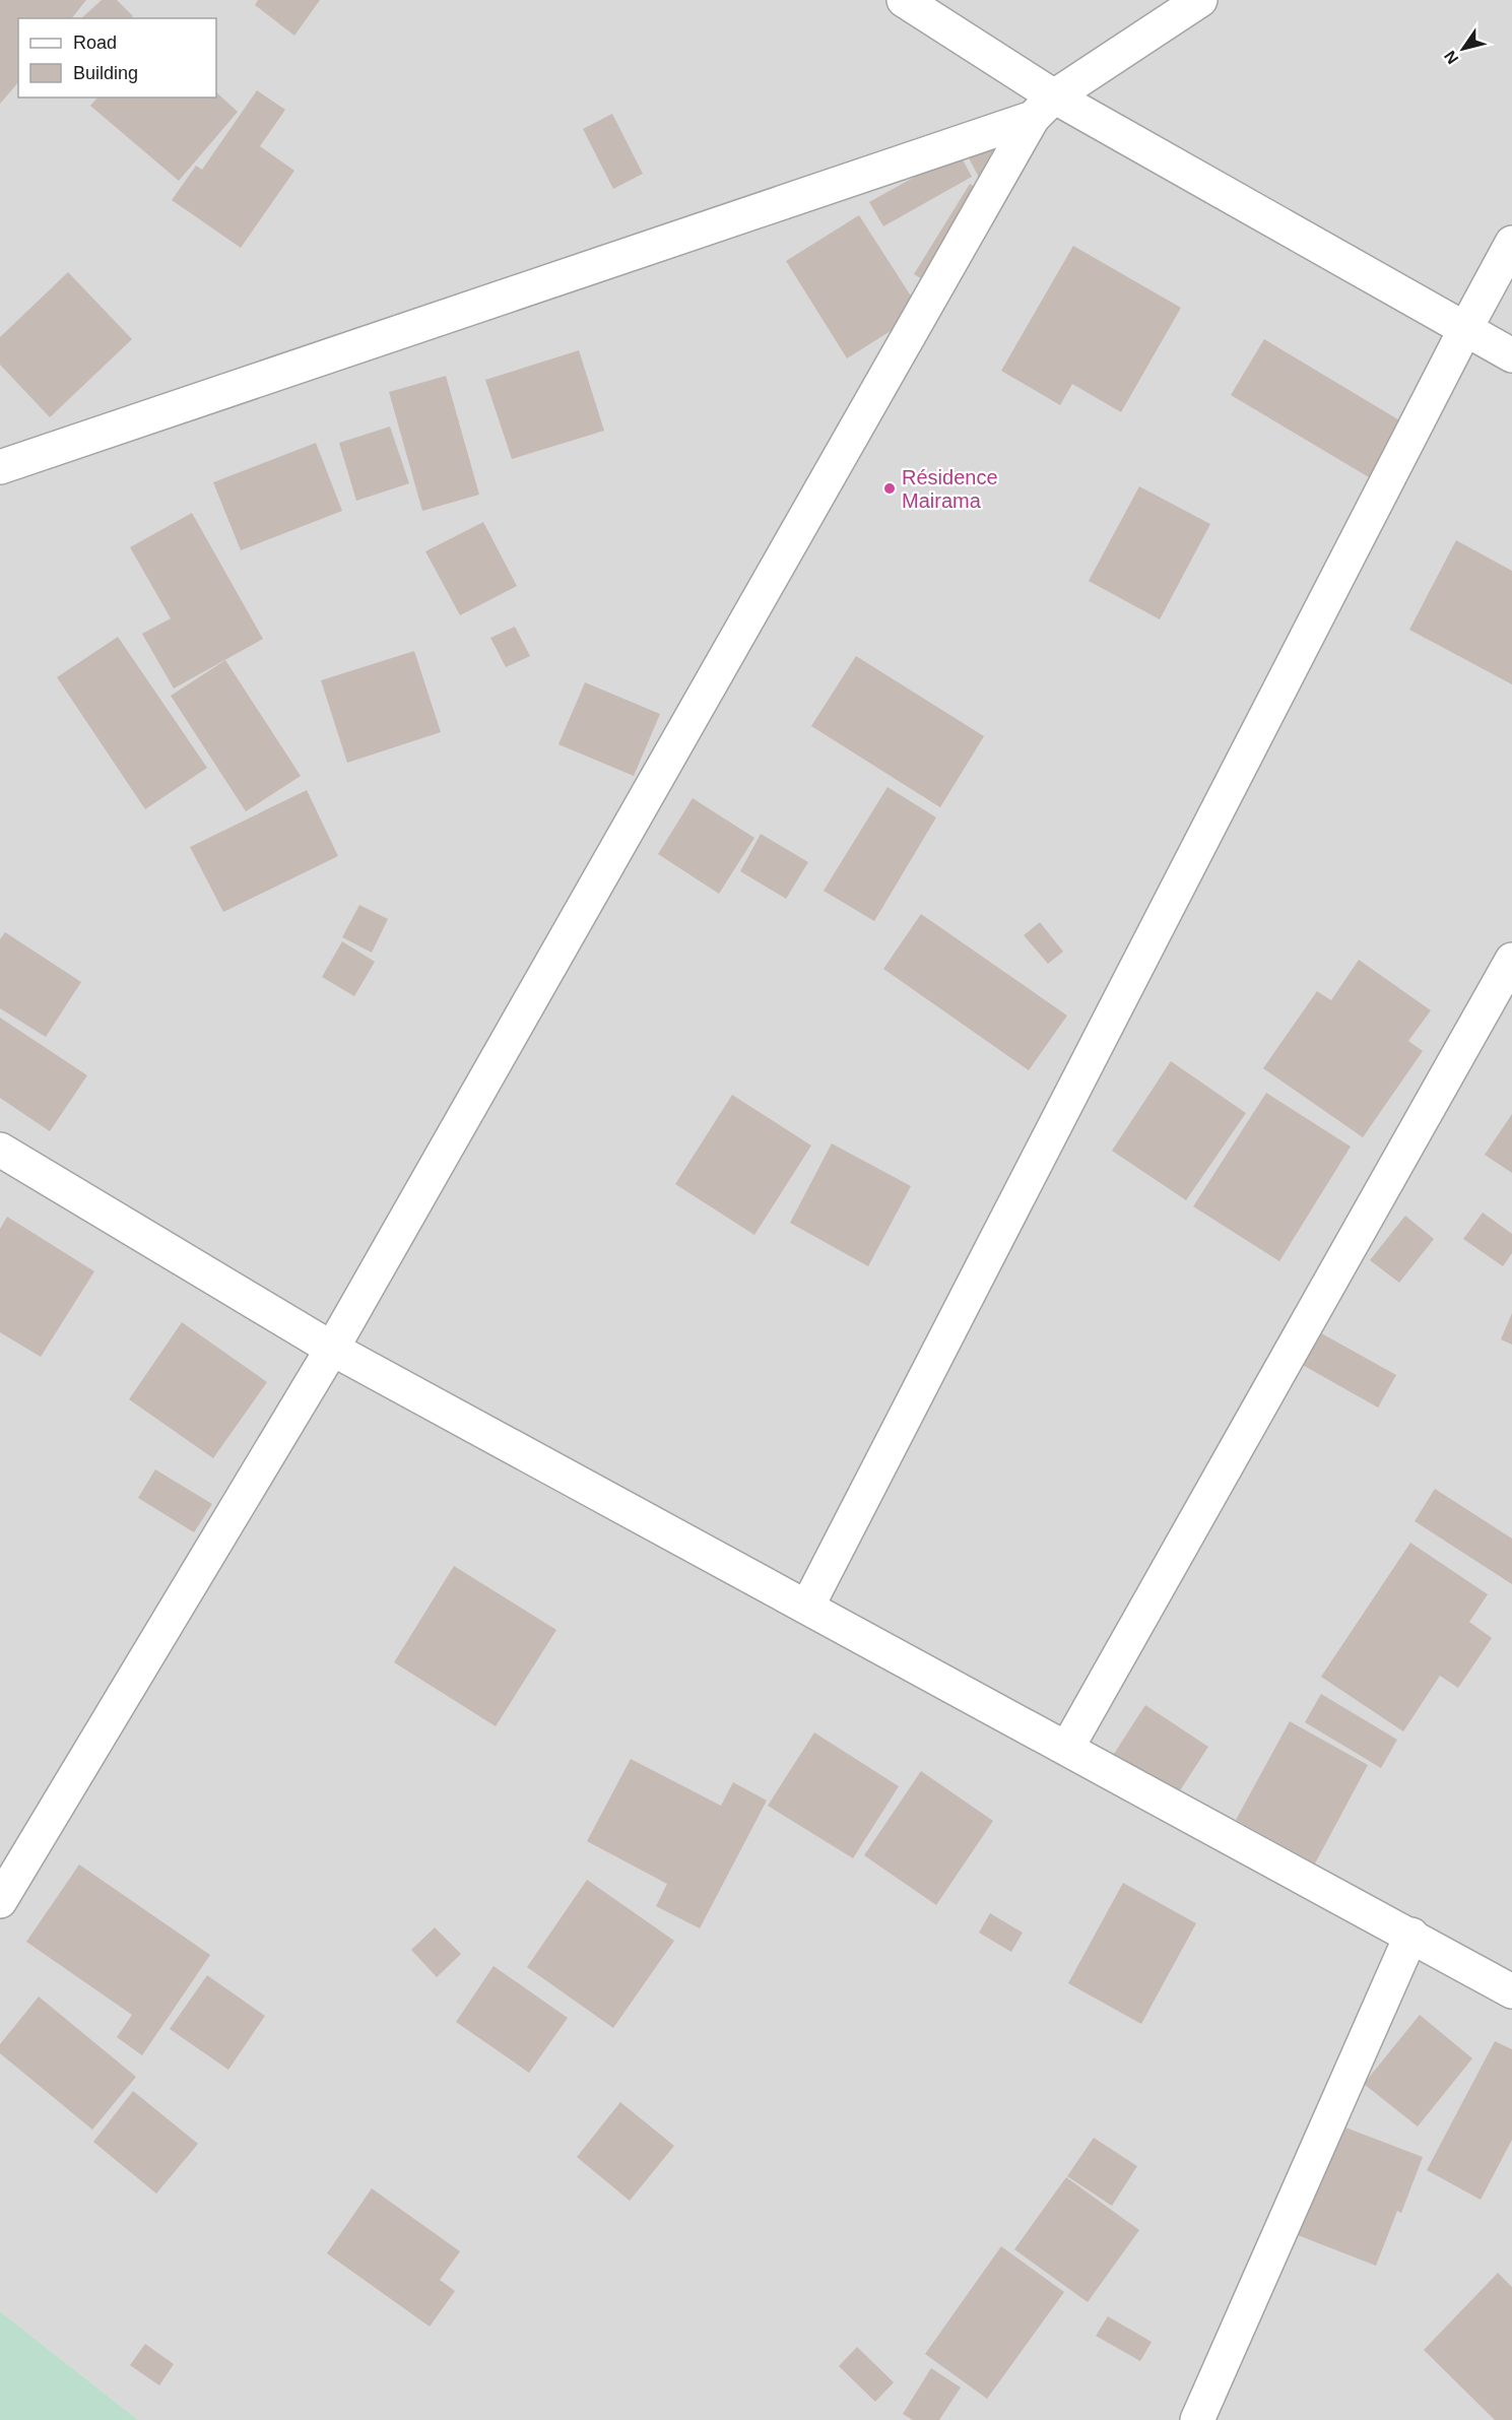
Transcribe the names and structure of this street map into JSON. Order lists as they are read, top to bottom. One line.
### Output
{"places":["Résidence Mairama"],"legend":["Road","Building"],"north":"bottom left"}
